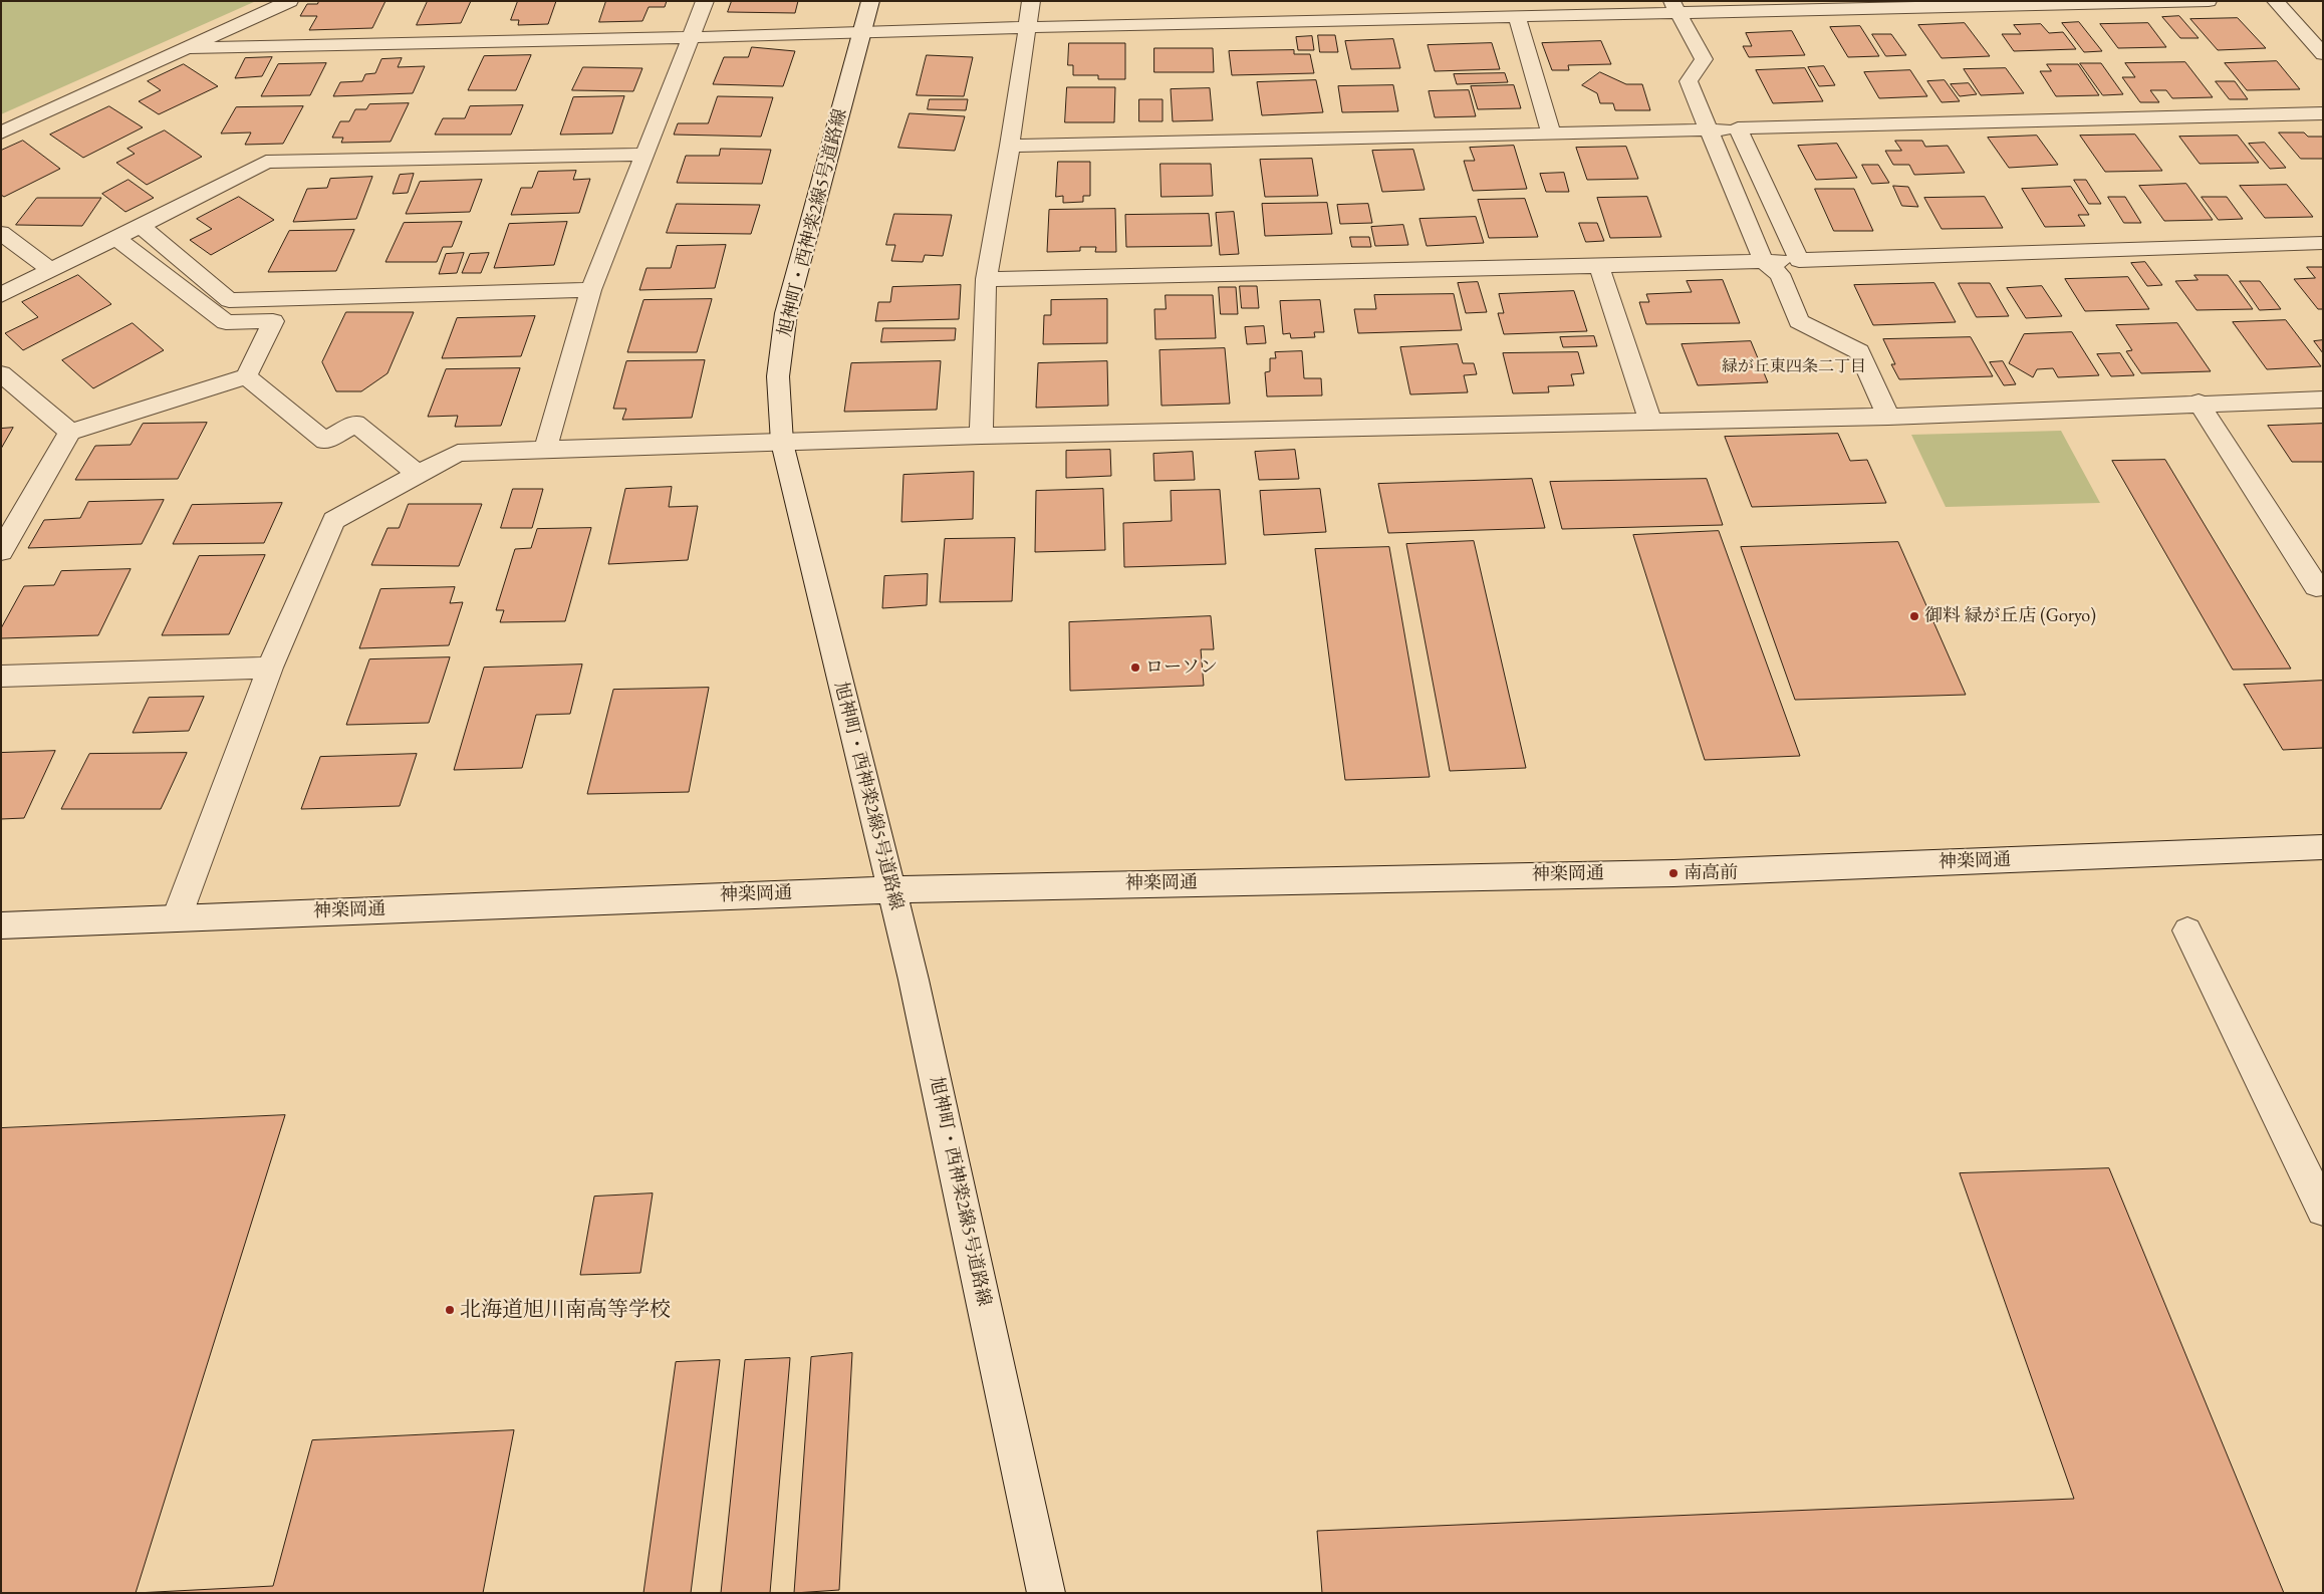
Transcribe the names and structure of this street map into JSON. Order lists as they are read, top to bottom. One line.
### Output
{"streets":{"street":["旭神町・西神楽2線5号道路線","神楽岡通"]},"crossings":[["旭神町・西神楽2線5号道路線","神楽岡通"]],"districts":["緑が丘東四条二丁目"],"places":["御料 緑が丘店 (Goryo)","ローソン","南高前","北海道旭川南高等学校"]}
